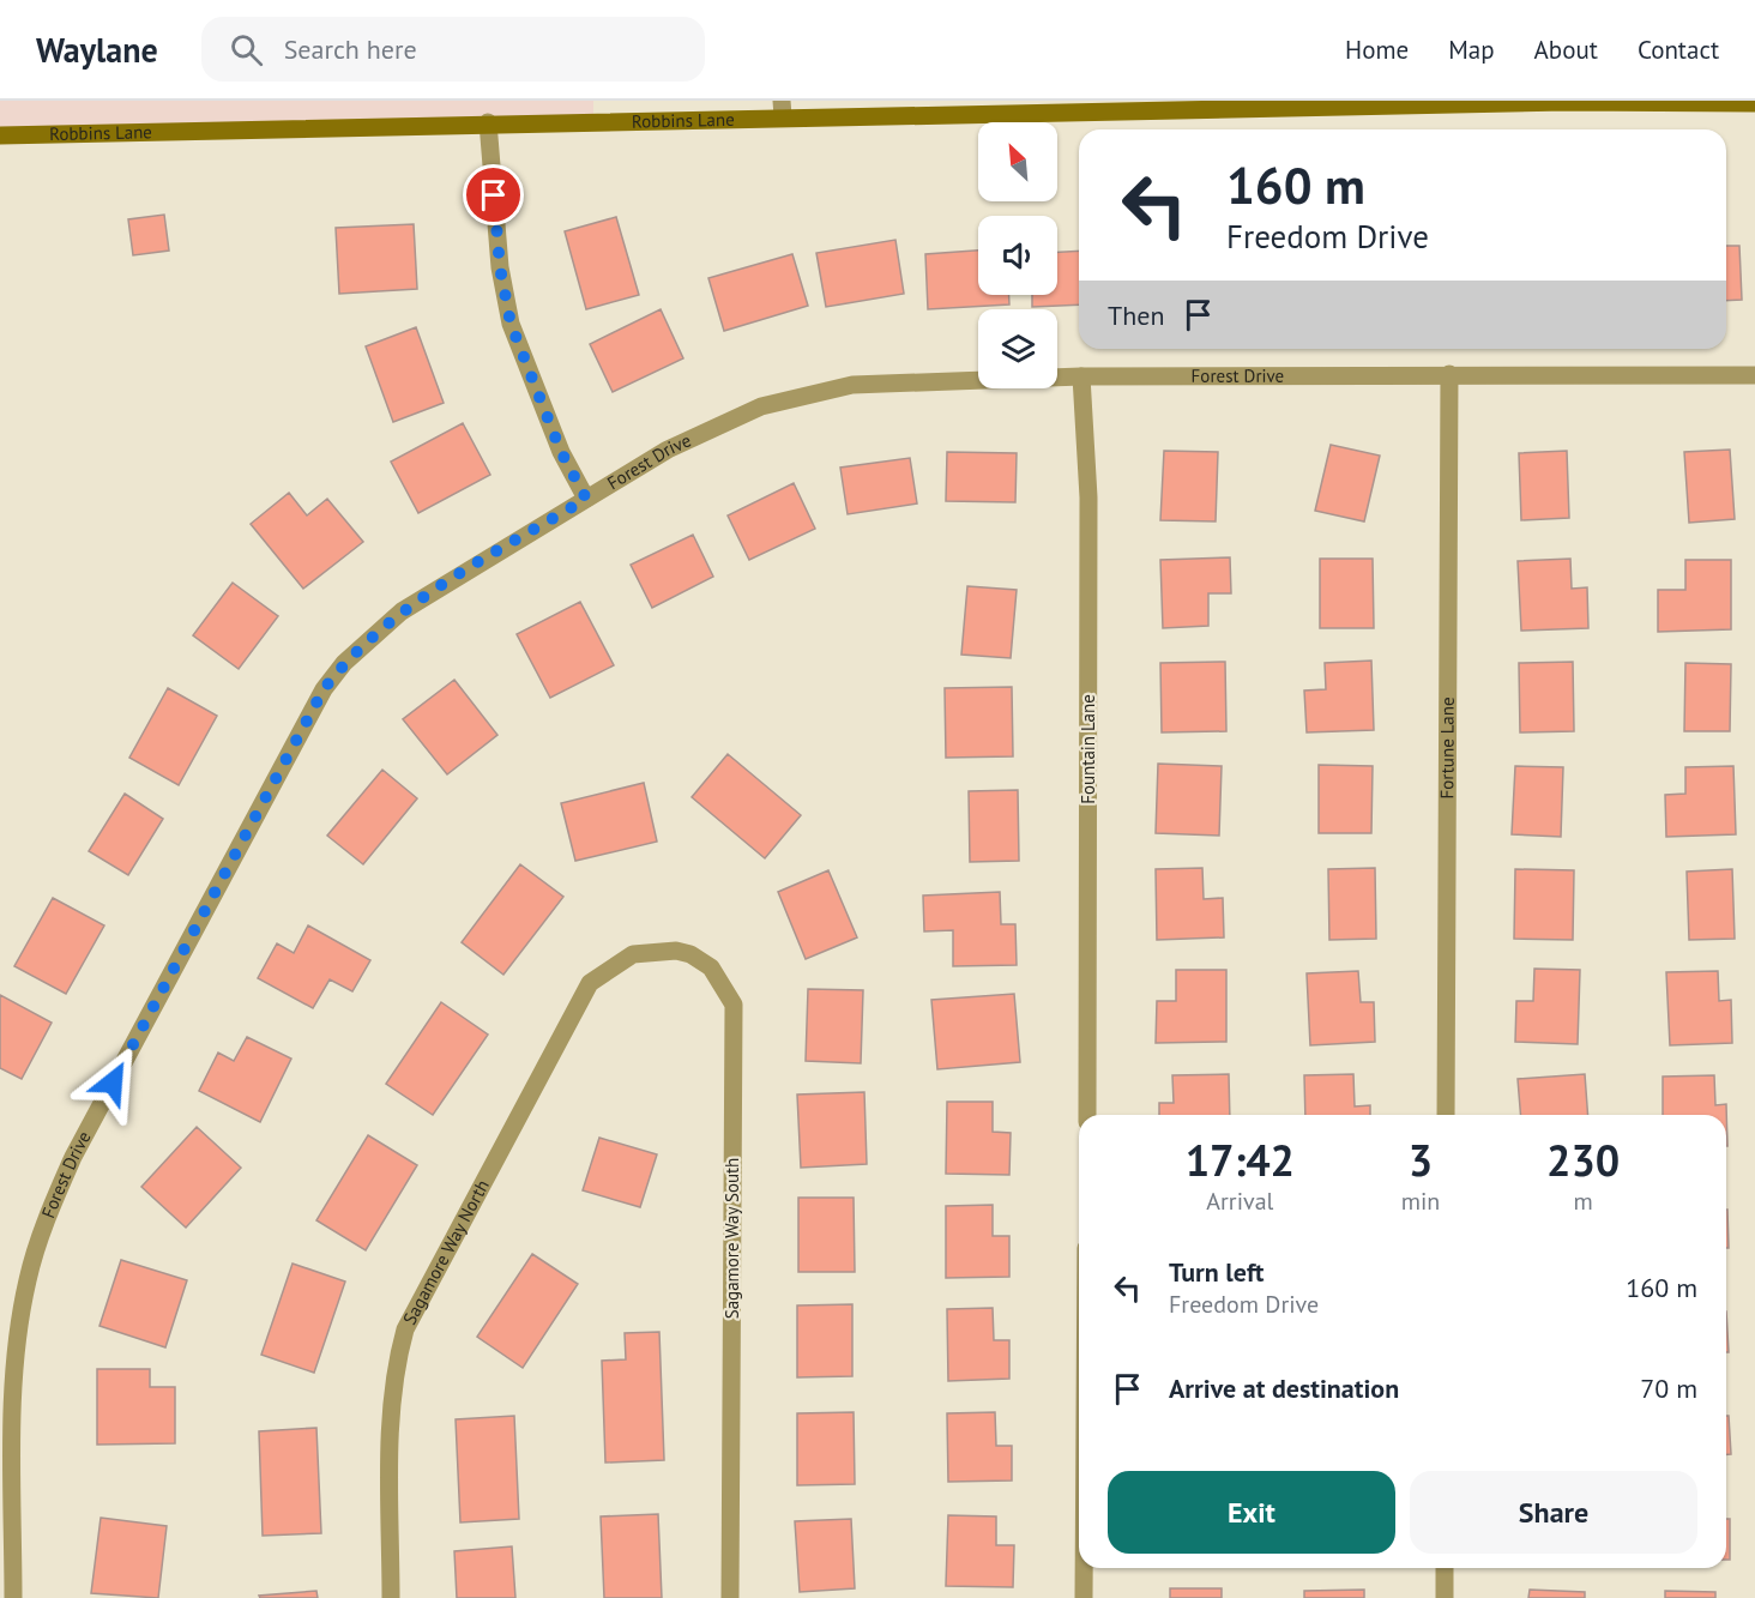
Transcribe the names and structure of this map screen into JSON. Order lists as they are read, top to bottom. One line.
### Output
{"streets":{"street":["Robbins Lane","Forest Drive","Fortune Lane","Fountain Lane","Sagamore Way South","Sagamore Way North"]},"crossings":[["Forest Drive","Fortune Lane"],["Forest Drive","Fountain Lane"],["Sagamore Way South","Sagamore Way North"]],"north":"top left","page":{"header":"Waylane","search":"Search here","nav":["Home","Map","About","Contact"],"turn":["160 m","Freedom Drive"],"then":"Then","eta":["17:42","Arrival","3","min","230","m"],"list":[{"name":"Turn left","note":"Freedom Drive","value":"160 m"},{"name":"Arrive at destination","value":"70 m"}],"buttons":["Exit","Share"]}}
